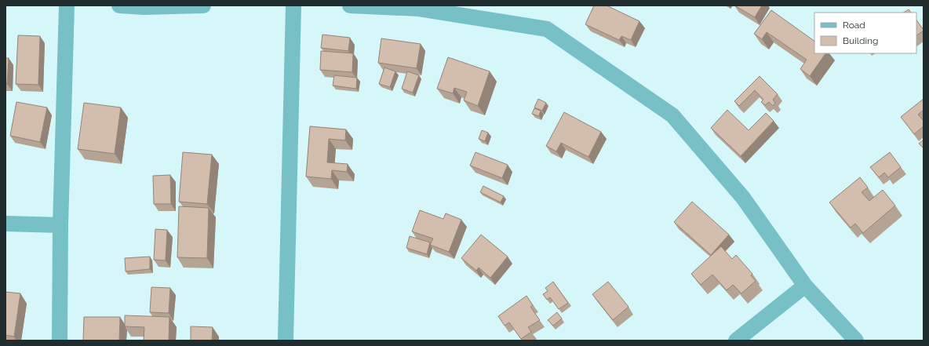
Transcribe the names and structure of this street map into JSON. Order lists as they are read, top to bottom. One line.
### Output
{"legend":["Road","Building"]}
